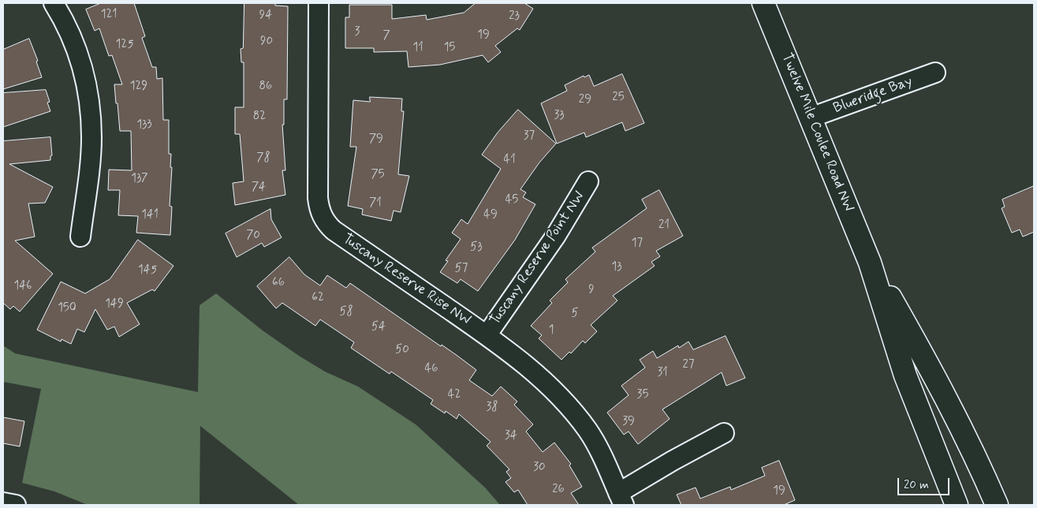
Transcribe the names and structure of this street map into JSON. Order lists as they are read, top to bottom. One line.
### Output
{"streets":{"street":["Blueridge Bay","Twelve Mile Coulee Road NW","Tuscany Reserve Point NW","Tuscany Reserve Rise NW"]},"crossings":[["Blueridge Bay","Twelve Mile Coulee Road NW"],["Tuscany Reserve Point NW","Tuscany Reserve Rise NW"]],"house_numbers":["121","94","23","3","19","7","90","125","11","15","129","86","25","29","33","82","133","37","79","78","41","75","137","74","45","71","141","49","21","70","17","53","13","57","145","66","146","9","62","149","150","58","5","54","1","50","27","46","31","42","35","38","39","34","30","26","19"],"scale_bar":"20 m"}
